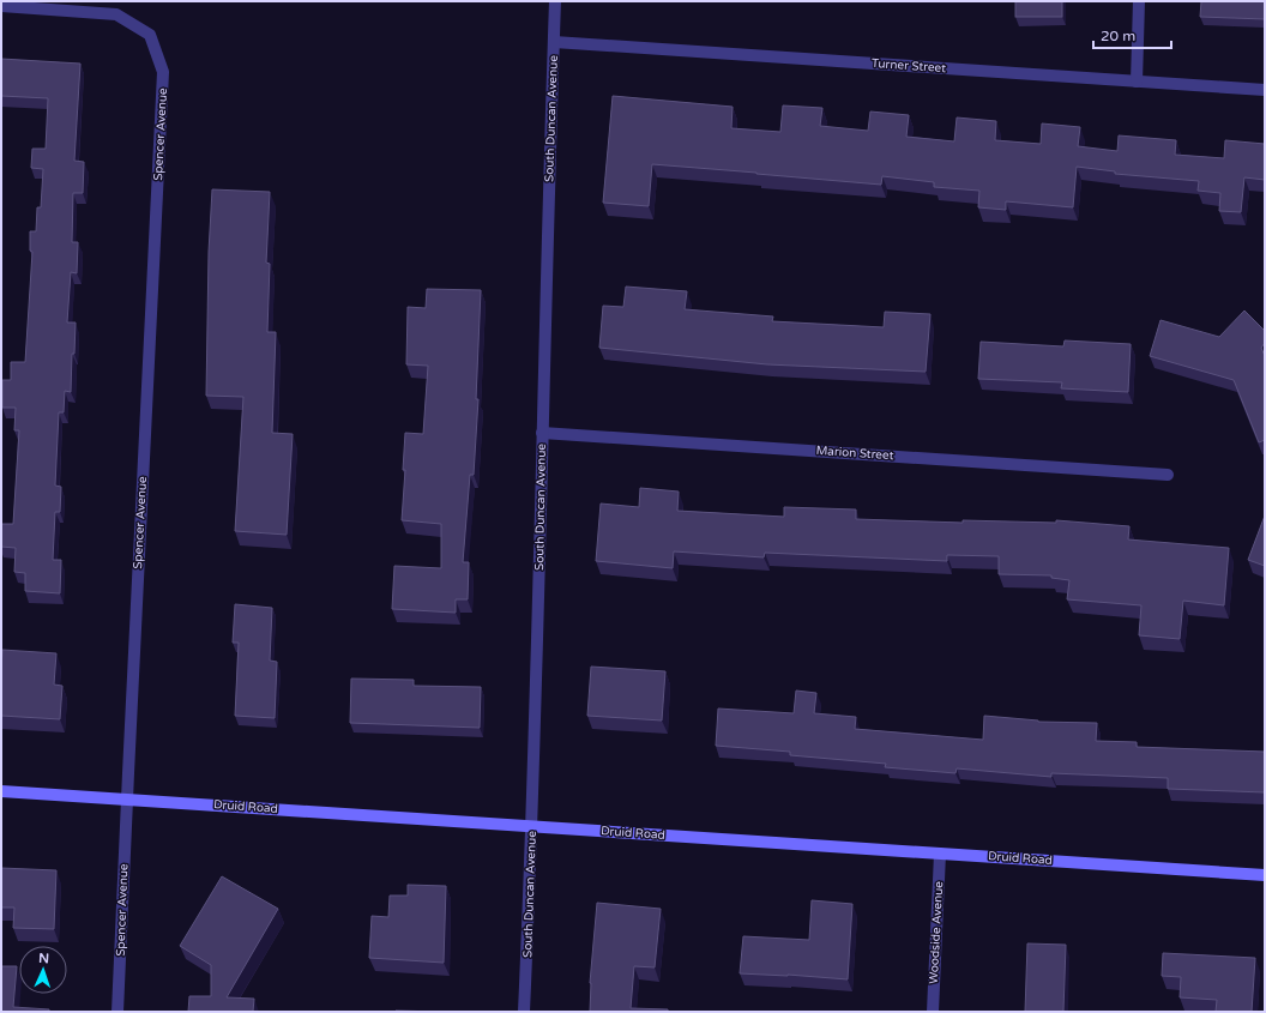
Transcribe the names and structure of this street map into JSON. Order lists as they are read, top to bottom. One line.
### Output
{"streets":{"street":["Turner Street","South Duncan Avenue","Spencer Avenue","Marion Street","Druid Road","Woodside Avenue"]},"crossings":[["Turner Street","South Duncan Avenue"],["South Duncan Avenue","Marion Street"],["South Duncan Avenue","Druid Road"],["Spencer Avenue","Druid Road"],["Druid Road","Woodside Avenue"]],"scale_bar":"20 m","north":"top"}
